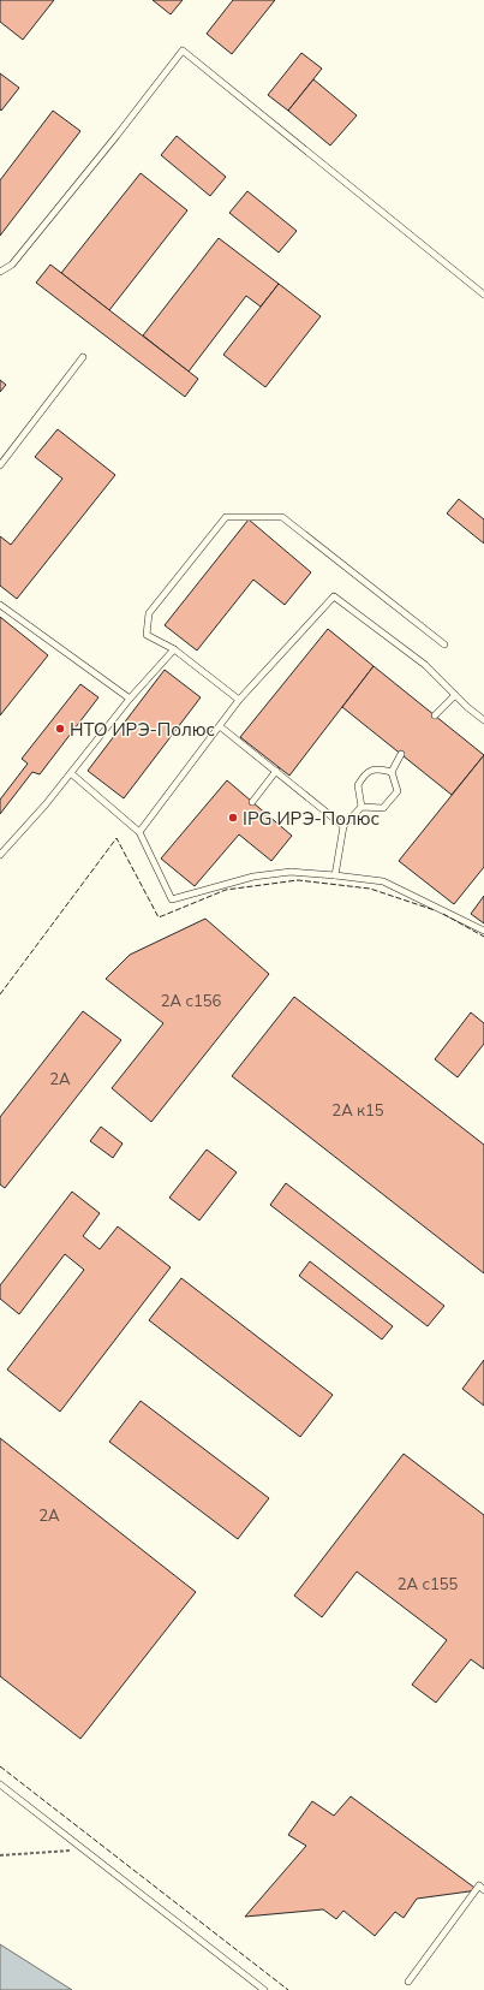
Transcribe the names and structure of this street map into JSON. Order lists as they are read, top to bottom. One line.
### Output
{"places":["НТО ИРЭ-Полюс","IPG ИРЭ-Полюс"],"house_numbers":["2А с156","2А","2А к15","2А","2А с155"]}
